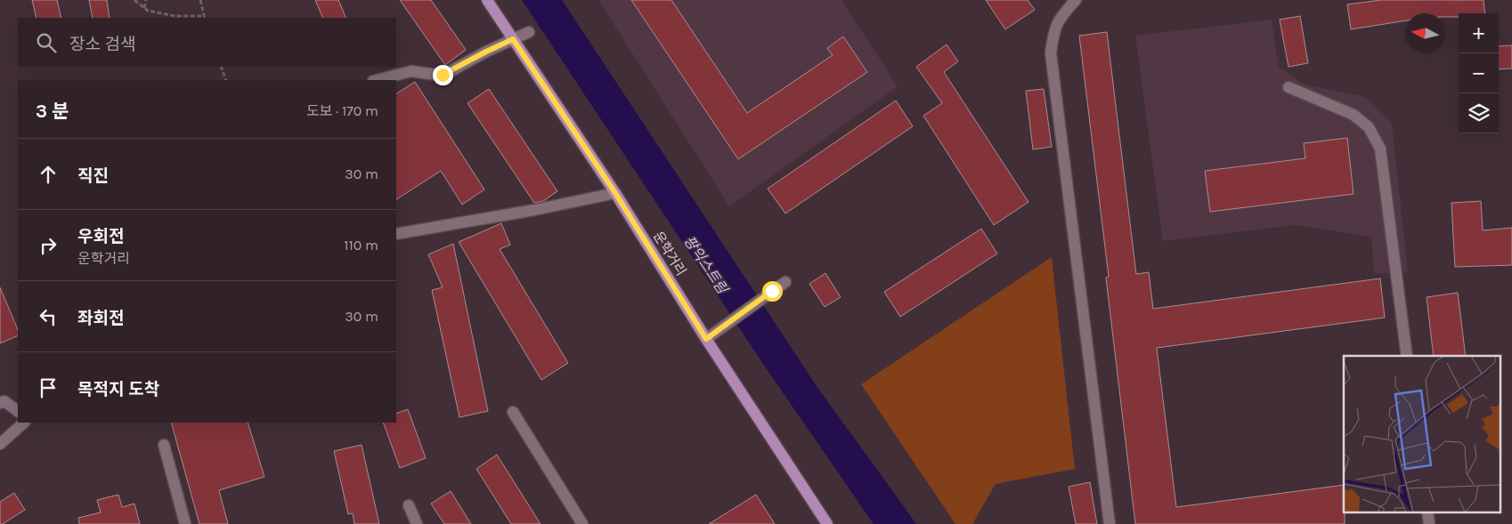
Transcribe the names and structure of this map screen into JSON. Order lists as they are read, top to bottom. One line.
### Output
{"streets":{"main road":["운학거리"]},"water":["팡익스트림"],"north":"left","page":{"map_buttons":["+","−"],"search":"장소 검색","heading":["3 분","도보 · 170 m"],"list":[["직진","30 m"],["우회전","운학거리","110 m"],["좌회전","30 m"],"목적지 도착"]}}
